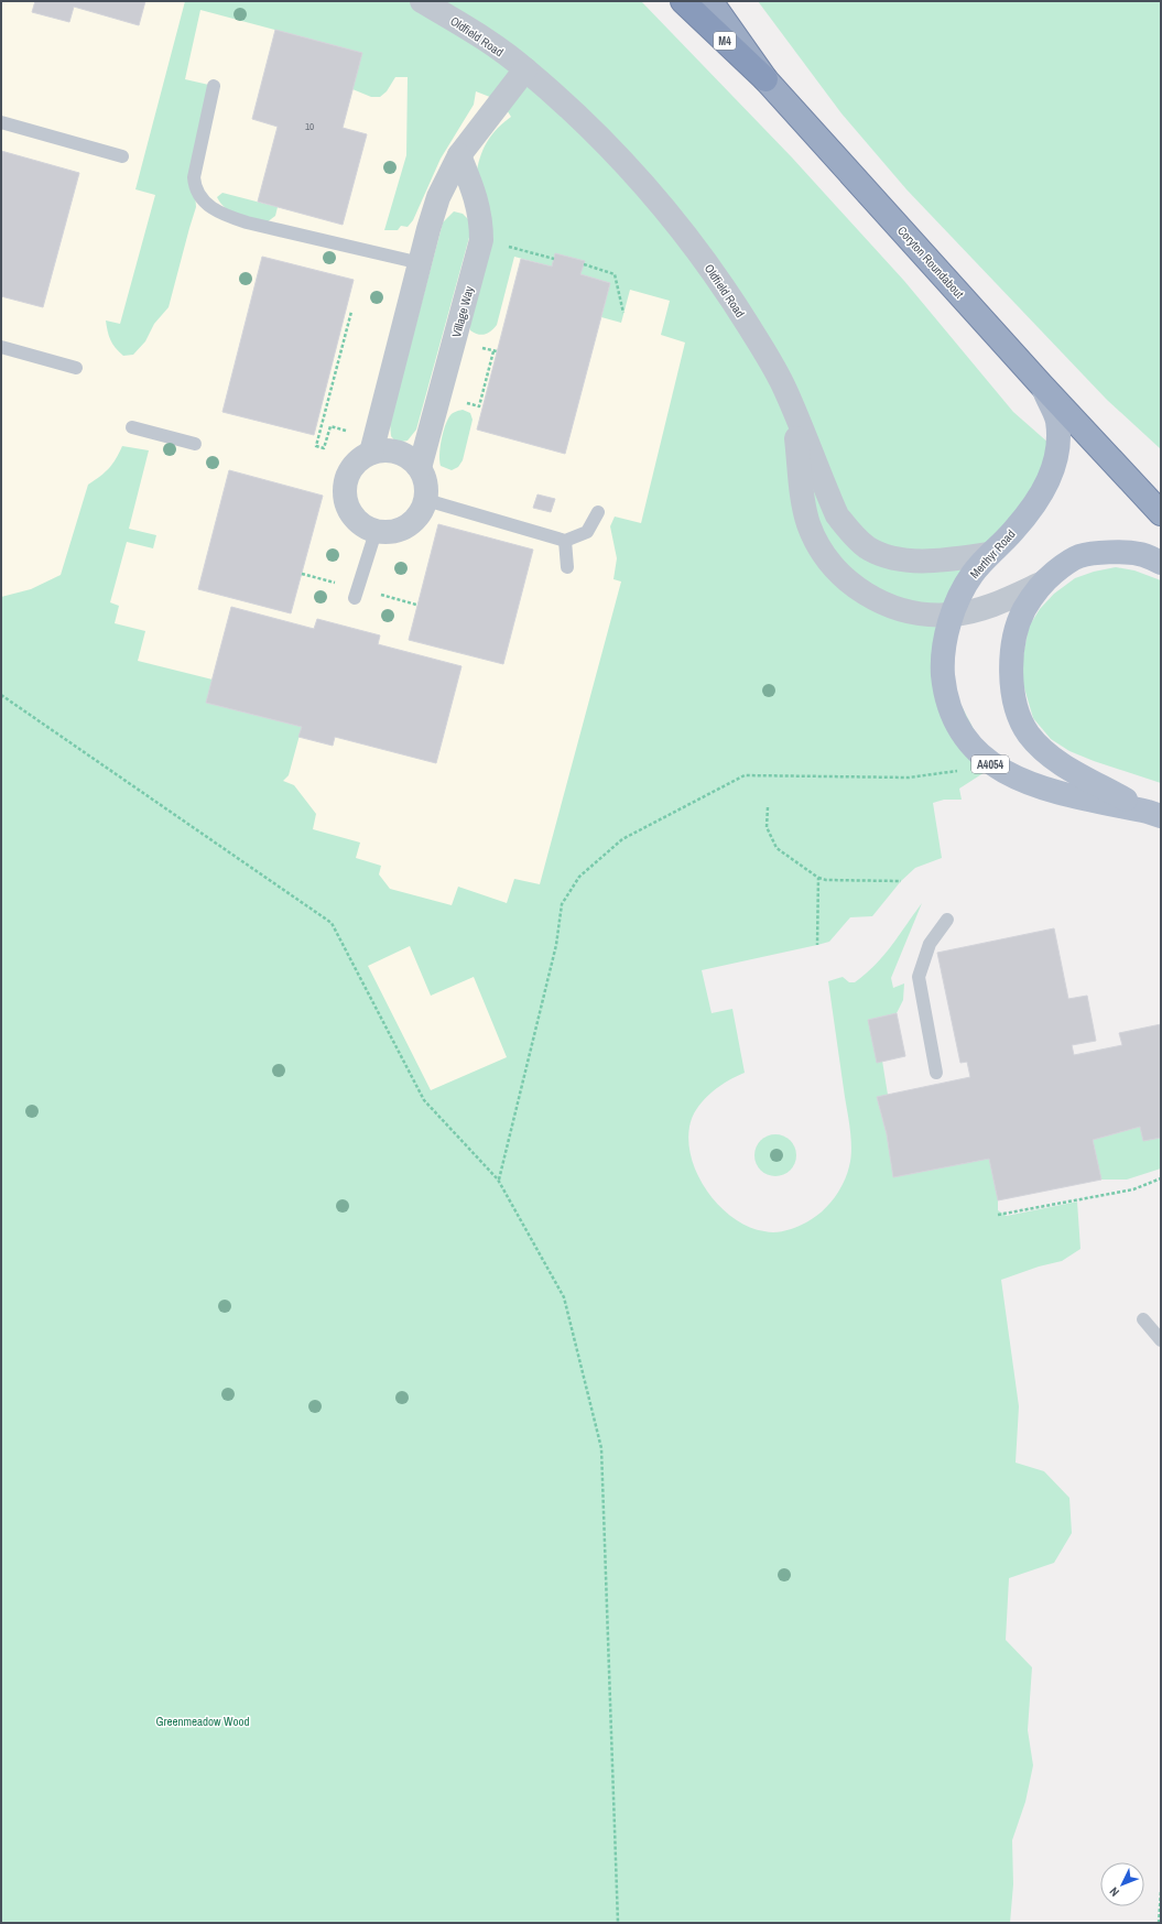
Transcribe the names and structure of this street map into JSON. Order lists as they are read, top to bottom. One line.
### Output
{"streets":{"highway":["M4","Coryton Roundabout"],"main road":["Merthyr Road","A4054"],"street":["Oldfield Road","Village Way"]},"crossings":[["Oldfield Road","Merthyr Road"],["M4","Coryton Roundabout"],["Coryton Roundabout","Merthyr Road"]],"parks":["Greenmeadow Wood"],"house_numbers":["10"],"north":"bottom left"}
